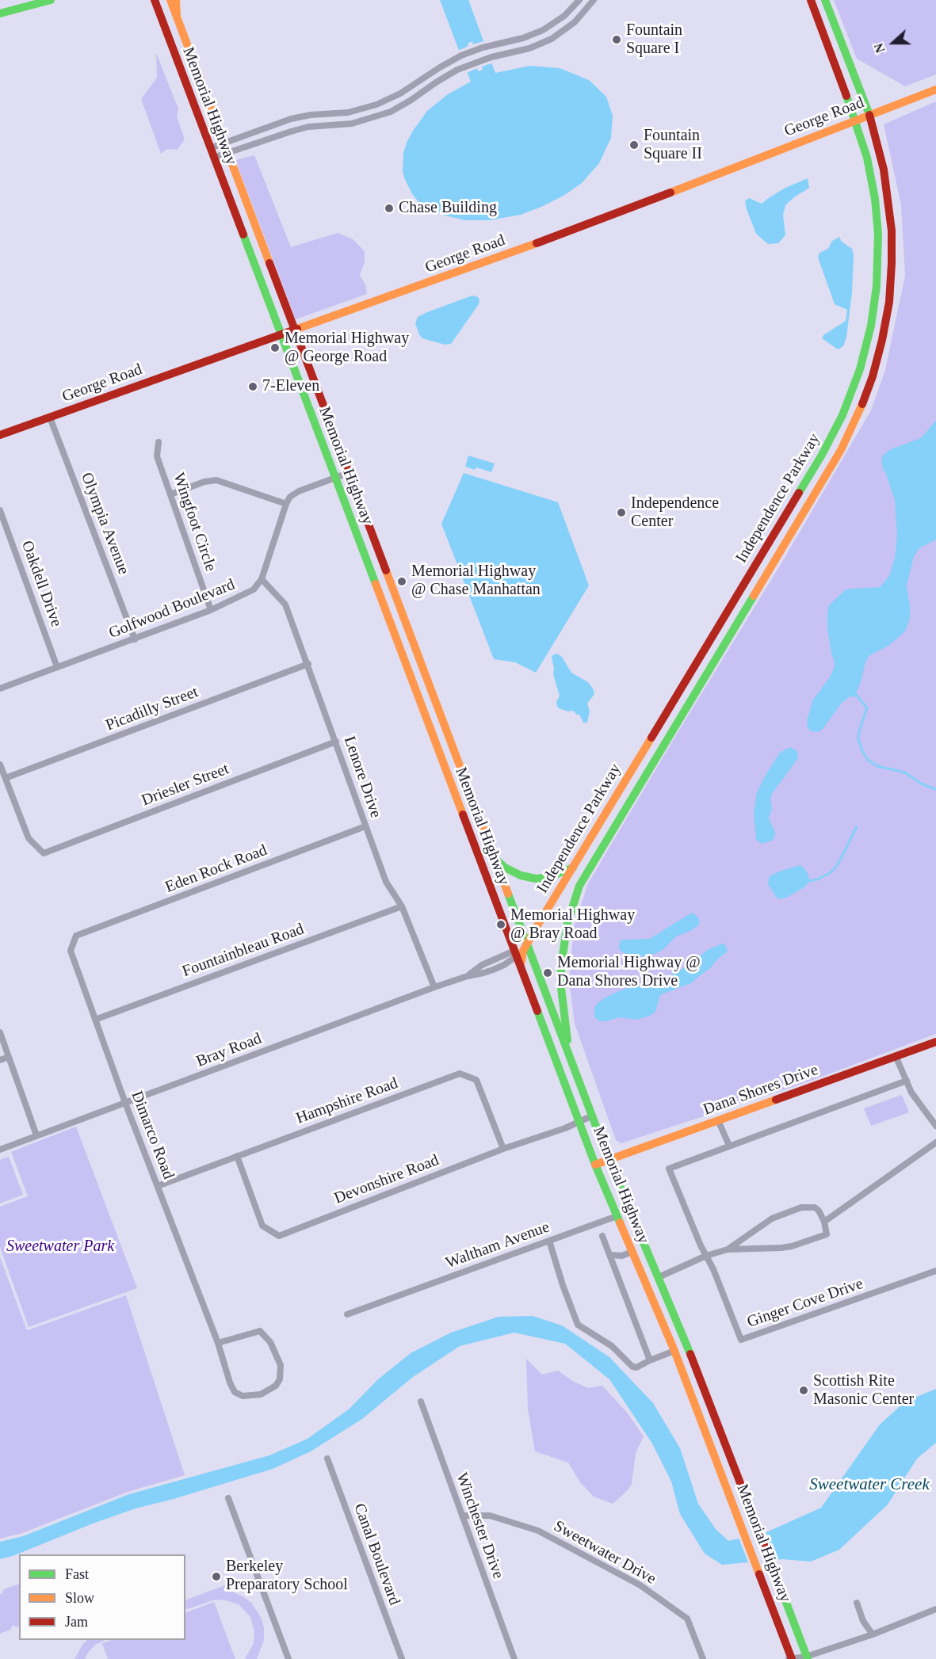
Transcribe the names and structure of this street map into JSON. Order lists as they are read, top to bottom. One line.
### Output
{"streets":{"main road":["Memorial Highway","George Road","Independence Parkway","Dana Shores Drive"],"street":["Wingfoot Circle","Olympia Avenue","Oakdell Drive","Golfwood Boulevard","Picadilly Street","Lenore Drive","Driesler Street","Eden Rock Road","Fountainbleau Road","Bray Road","Hampshire Road","Dimarco Road","Devonshire Road","Waltham Avenue","Ginger Cove Drive","Winchester Drive","Sweetwater Drive","Canal Boulevard"]},"crossings":[["Memorial Highway","George Road"],["Memorial Highway","Independence Parkway"],["Memorial Highway","Bray Road"],["Memorial Highway","Dana Shores Drive"],["Memorial Highway","Devonshire Road"],["Memorial Highway","Waltham Avenue"],["George Road","Independence Parkway"],["George Road","Olympia Avenue"],["Independence Parkway","Bray Road"],["Wingfoot Circle","Golfwood Boulevard"],["Olympia Avenue","Golfwood Boulevard"],["Oakdell Drive","Golfwood Boulevard"],["Golfwood Boulevard","Lenore Drive"],["Picadilly Street","Lenore Drive"],["Picadilly Street","Driesler Street"],["Lenore Drive","Driesler Street"],["Lenore Drive","Eden Rock Road"],["Lenore Drive","Fountainbleau Road"],["Lenore Drive","Bray Road"],["Eden Rock Road","Dimarco Road"],["Fountainbleau Road","Dimarco Road"],["Bray Road","Dimarco Road"],["Hampshire Road","Dimarco Road"],["Hampshire Road","Devonshire Road"],["Winchester Drive","Sweetwater Drive"]],"water":["Sweetwater Creek"],"parks":["Sweetwater Park"],"places":["Fountain Square I","Fountain Square II","Chase Building","Memorial Highway @ George Road","7-Eleven","Independence Center","Memorial Highway @ Chase Manhattan","Memorial Highway @ Bray Road","Memorial Highway @ Dana Shores Drive","Scottish Rite Masonic Center","Berkeley Preparatory School"],"legend":["Fast","Slow","Jam"],"north":"left"}
